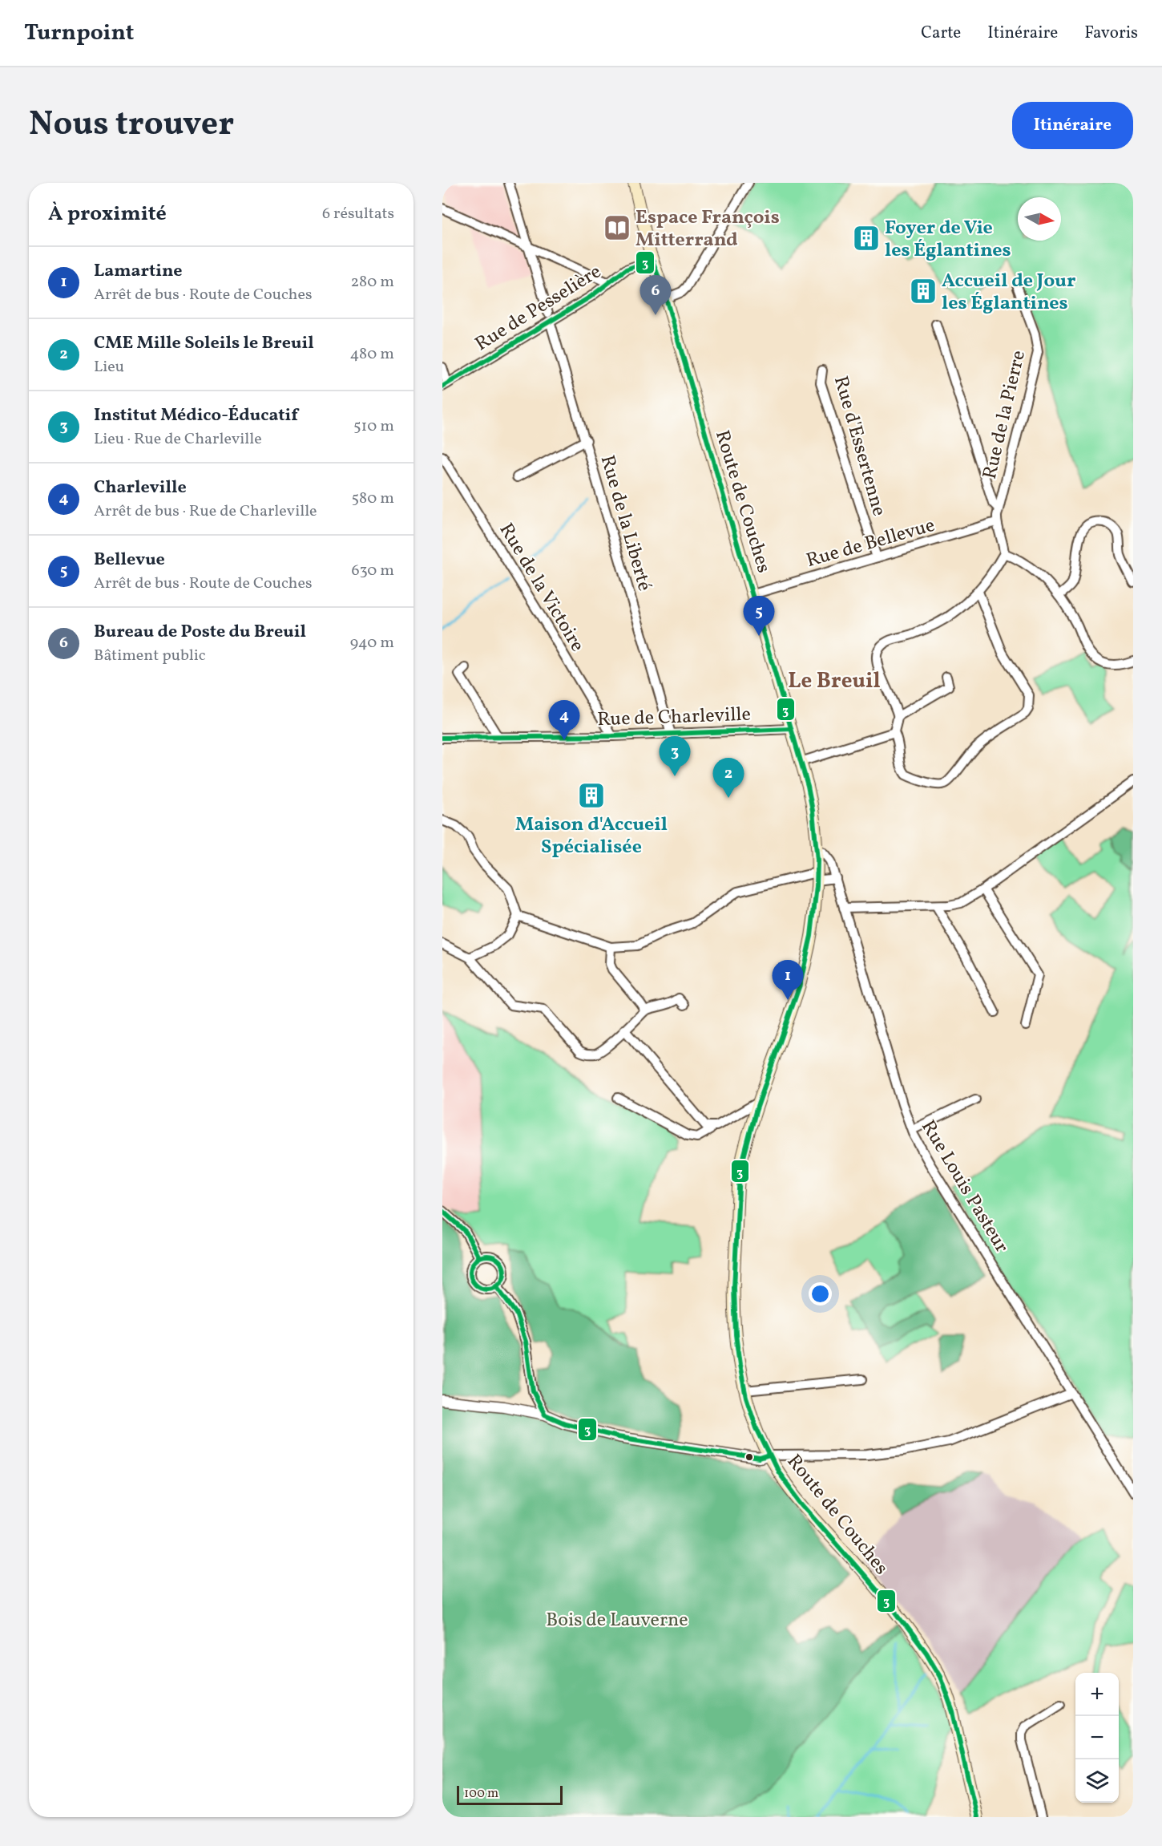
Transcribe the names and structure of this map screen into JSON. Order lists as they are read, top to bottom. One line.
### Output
{"streets":{"main road":["Route de Couches"],"street":["Rue de Pesselière","Rue de la Pierre","Rue d'Essertenne","Rue de la Liberté","Rue de Bellevue","Rue de la Victoire","Rue de Charleville","Rue Louis Pasteur"]},"crossings":[["Rue de Pesselière","Route de Couches"],["Rue de Pesselière","Rue de la Liberté"],["Rue de la Pierre","Rue de Bellevue"],["Rue d'Essertenne","Rue de Bellevue"],["Route de Couches","Rue de Bellevue"],["Route de Couches","Rue de Charleville"],["Route de Couches","Rue Louis Pasteur"],["Rue de la Liberté","Rue de Charleville"],["Rue de la Victoire","Rue de Charleville"]],"districts":["Le Breuil"],"parks":["Bois de Lauverne"],"places":{"library":["Espace François Mitterrand"],"building":["Foyer de Vie les Églantines","Accueil de Jour les Églantines","Maison d'Accueil Spécialisée"]},"lines":["transit line 3"],"scale_bar":"100 m","north":"right","page":{"header":"Turnpoint","nav":["Carte","Itinéraire","Favoris"],"title":"Nous trouver","buttons":"Itinéraire","heading":["À proximité","6 résultats"],"list":[{"mark":"1","name":"Lamartine","note":"Arrêt de bus · Route de Couches","value":"280 m"},{"mark":"2","name":"CME Mille Soleils le Breuil","note":"Lieu","value":"480 m"},{"mark":"3","name":"Institut Médico-Éducatif","note":"Lieu · Rue de Charleville","value":"510 m"},{"mark":"4","name":"Charleville","note":"Arrêt de bus · Rue de Charleville","value":"580 m"},{"mark":"5","name":"Bellevue","note":"Arrêt de bus · Route de Couches","value":"630 m"},{"mark":"6","name":"Bureau de Poste du Breuil","note":"Bâtiment public","value":"940 m"}],"pins":["6","5","4","3","2","1"],"map_buttons":["+","−"],"scale":"100 m"}}
